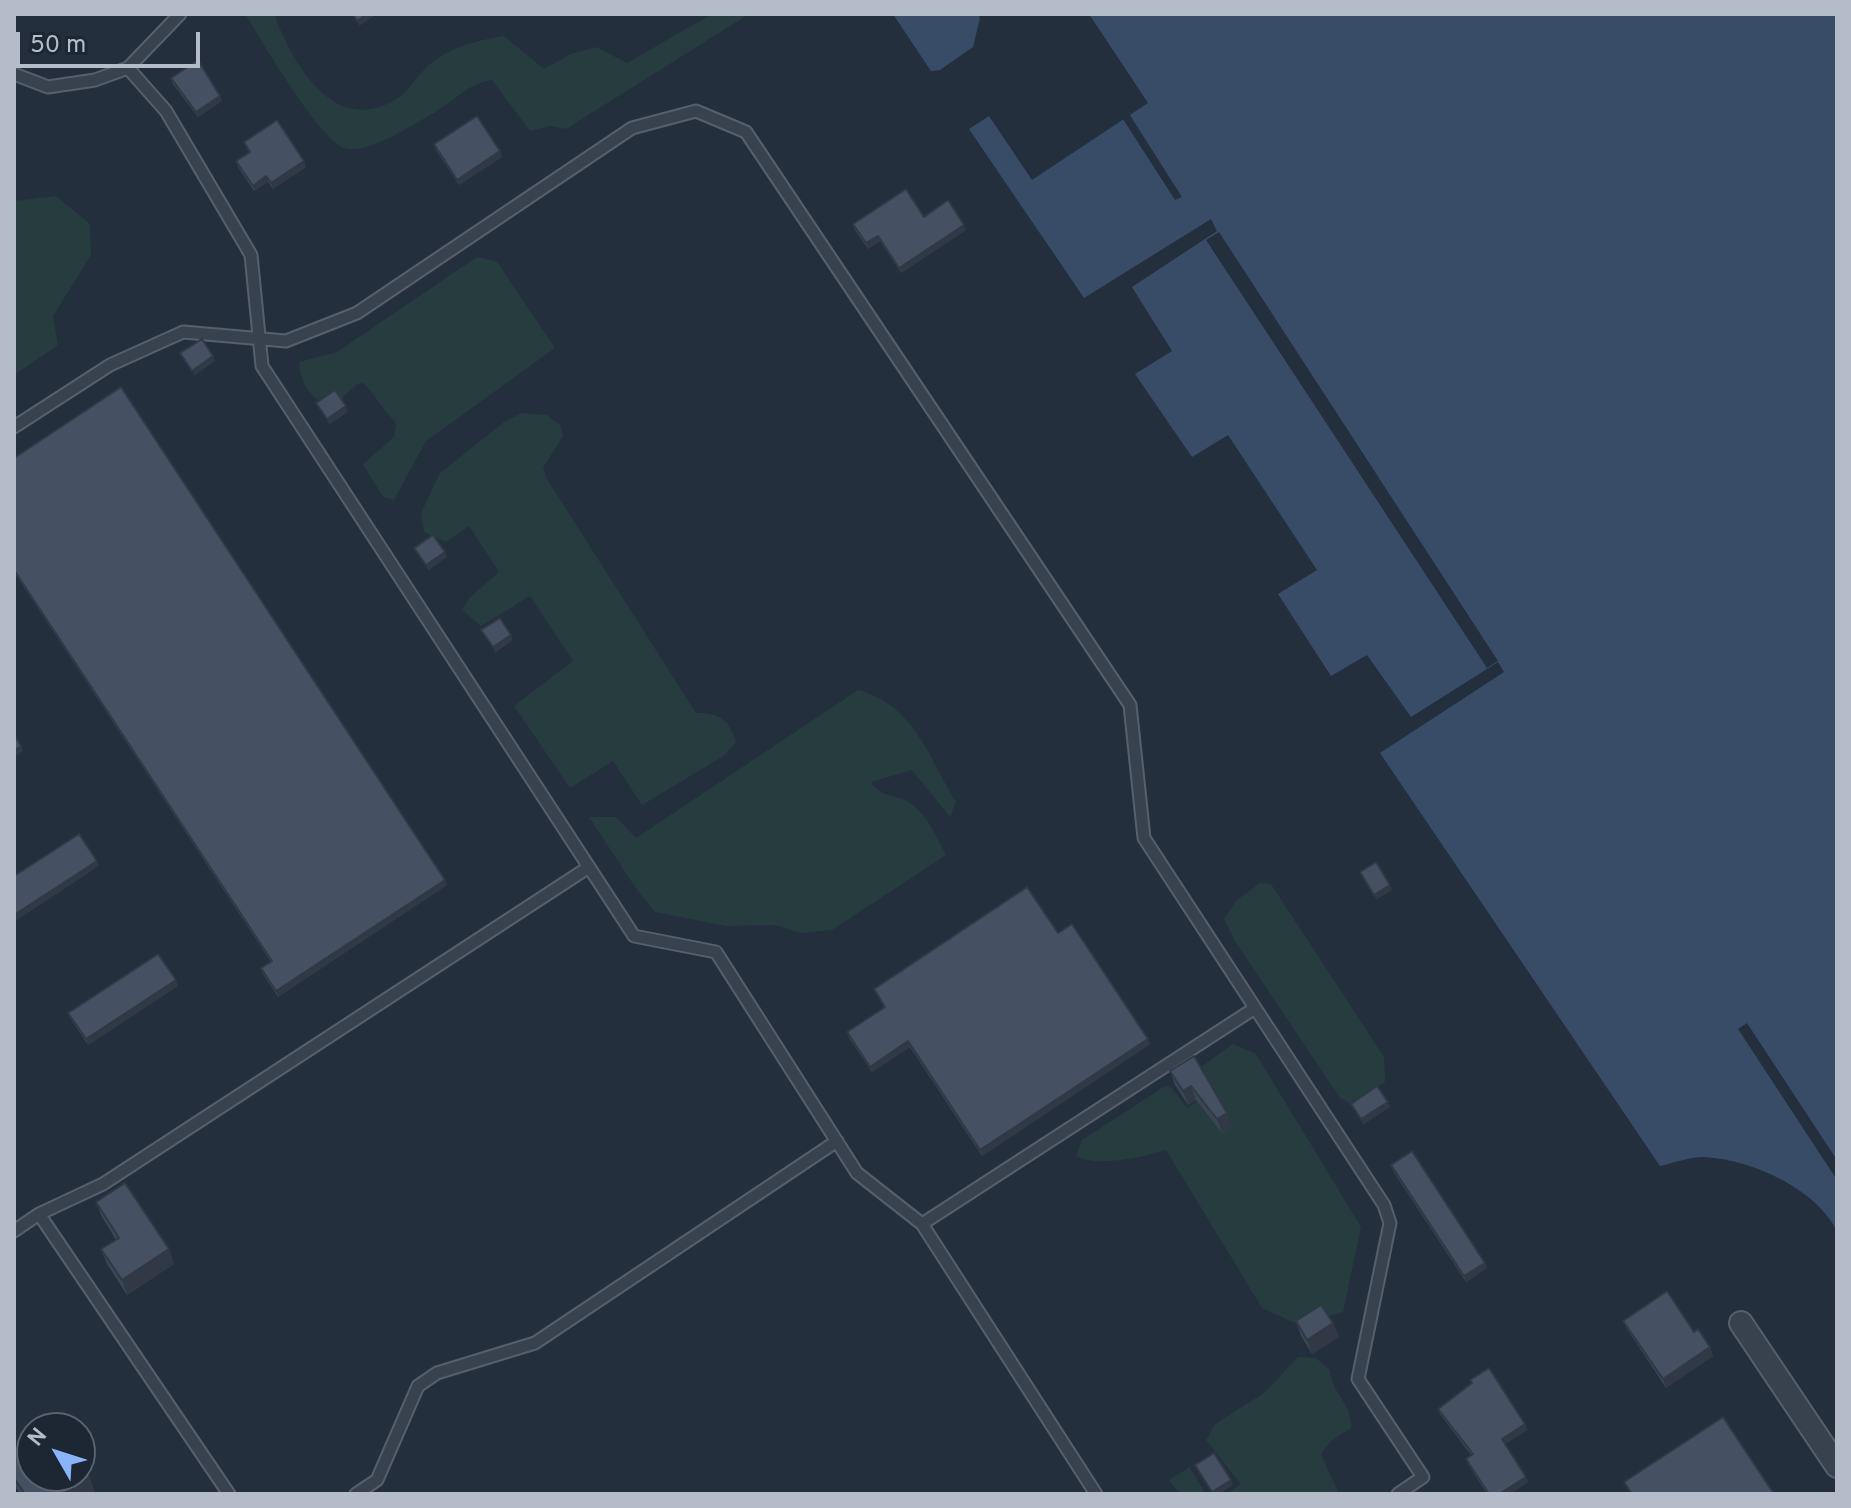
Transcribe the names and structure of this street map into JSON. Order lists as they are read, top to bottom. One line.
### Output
{"scale_bar":"50 m","north":"top left"}
